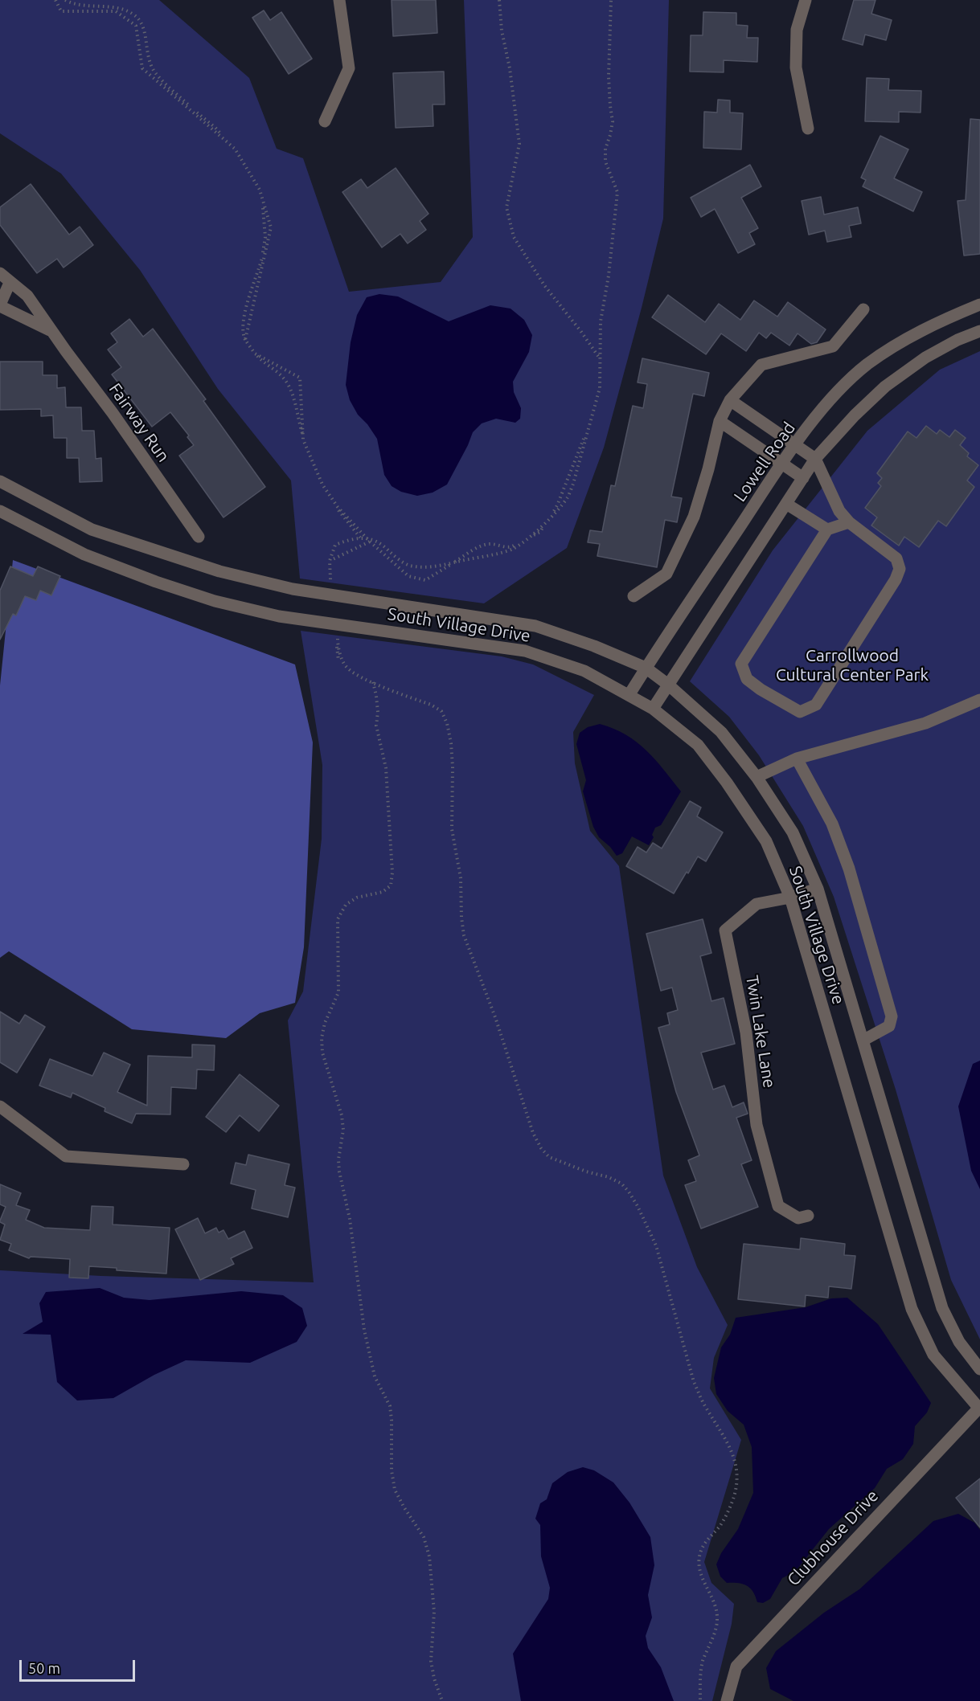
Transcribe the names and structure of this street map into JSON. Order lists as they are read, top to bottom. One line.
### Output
{"streets":{"street":["Fairway Run","Lowell Road","South Village Drive","Twin Lake Lane","Clubhouse Drive"]},"crossings":[["Lowell Road","South Village Drive"],["South Village Drive","Twin Lake Lane"],["South Village Drive","Clubhouse Drive"]],"parks":["Carrollwood Cultural Center Park"],"scale_bar":"50 m"}
